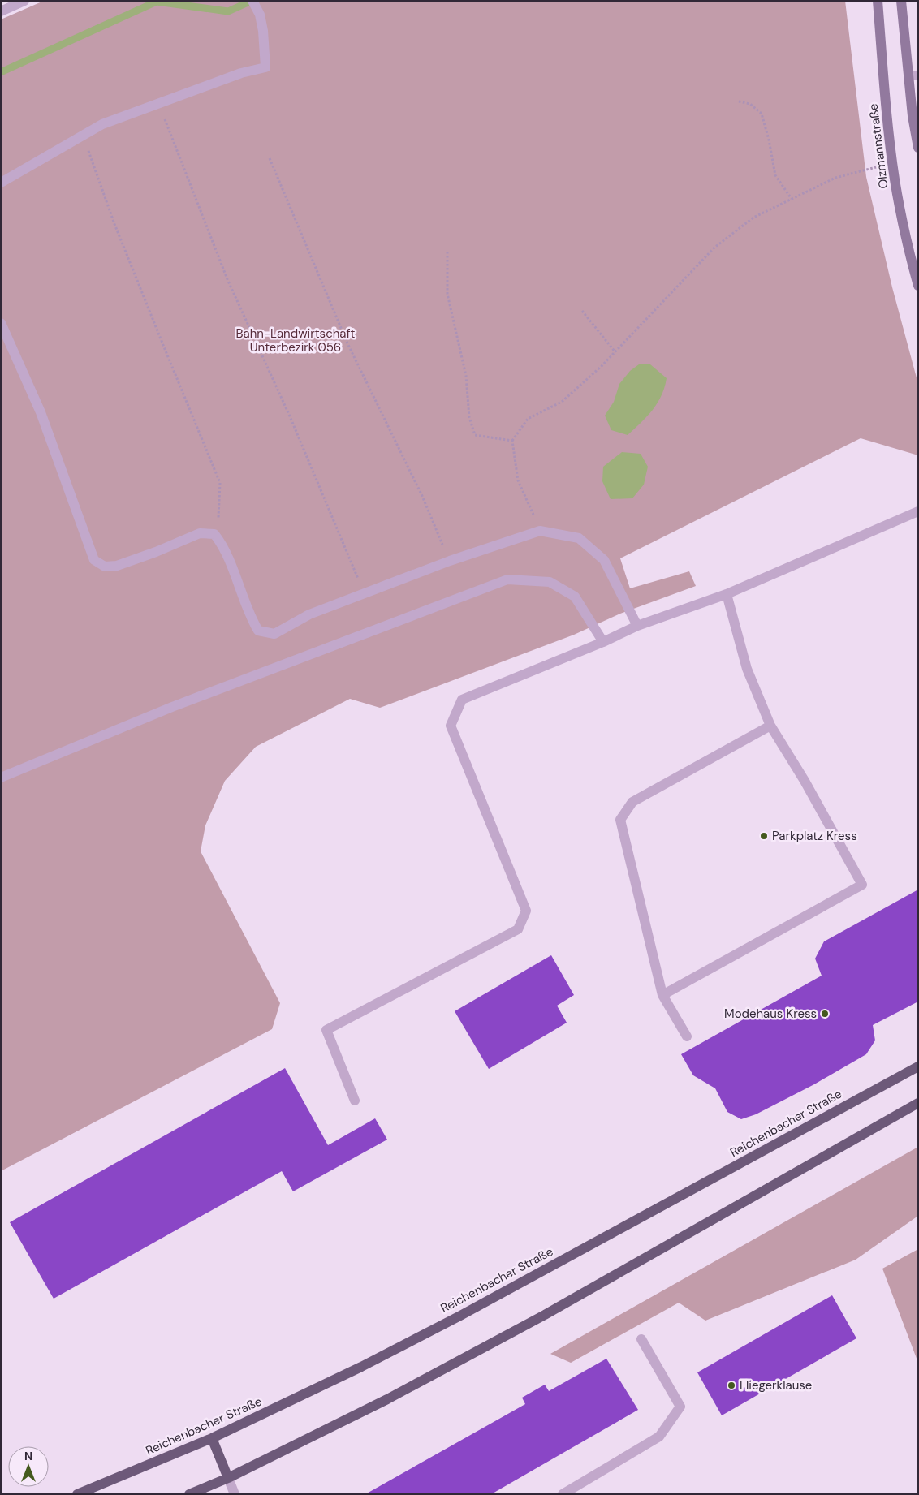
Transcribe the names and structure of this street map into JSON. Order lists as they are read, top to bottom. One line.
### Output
{"streets":{"main road":["Olzmannstraße","Reichenbacher Straße"]},"parks":["Bahn-Landwirtschaft Unterbezirk 056"],"places":["Parkplatz Kress","Modehaus Kress","Fliegerklause"],"north":"top"}
